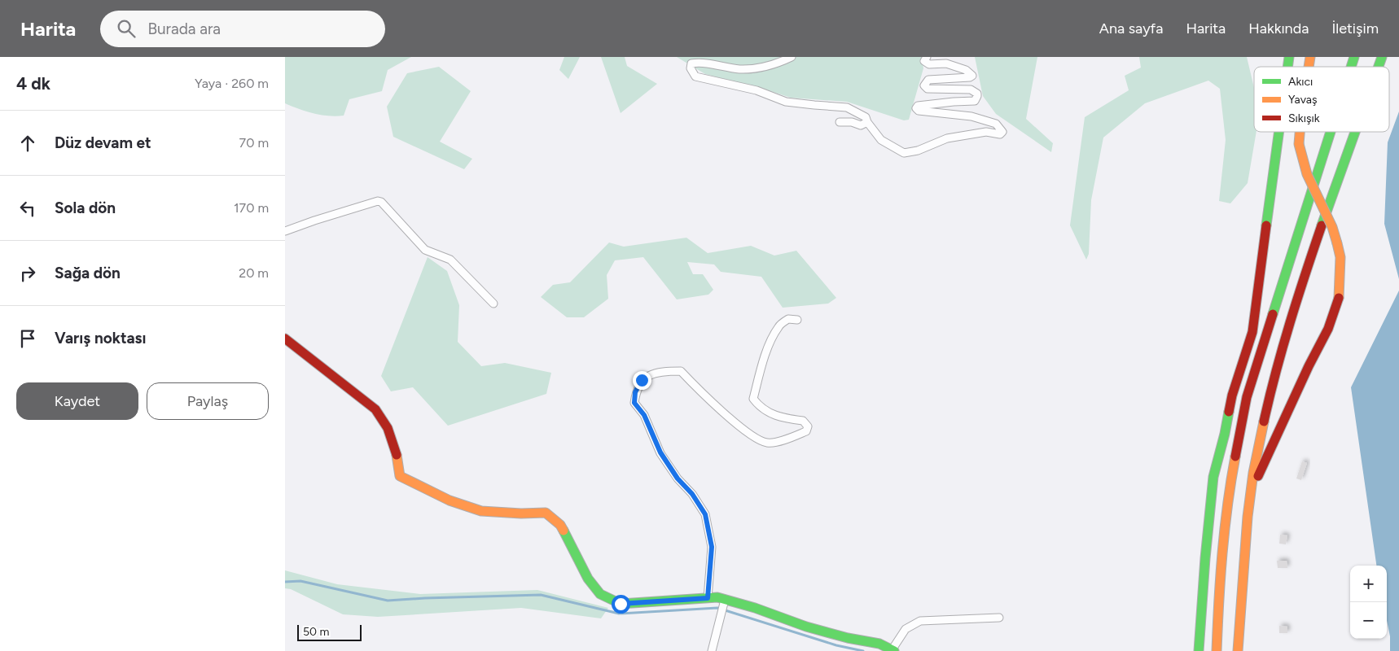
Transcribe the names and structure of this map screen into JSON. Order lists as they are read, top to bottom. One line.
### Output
{"legend":["Akıcı","Yavaş","Sıkışık"],"scale_bar":"50 m","page":{"header":"Harita","search":"Burada ara","nav":["Ana sayfa","Harita","Hakkında","İletişim"],"heading":["4 dk","Yaya · 260 m"],"list":[["Düz devam et","70 m"],["Sola dön","170 m"],["Sağa dön","20 m"],"Varış noktası"],"buttons":["Kaydet","Paylaş"],"map_buttons":["+","−"],"scale":"50 m"}}
